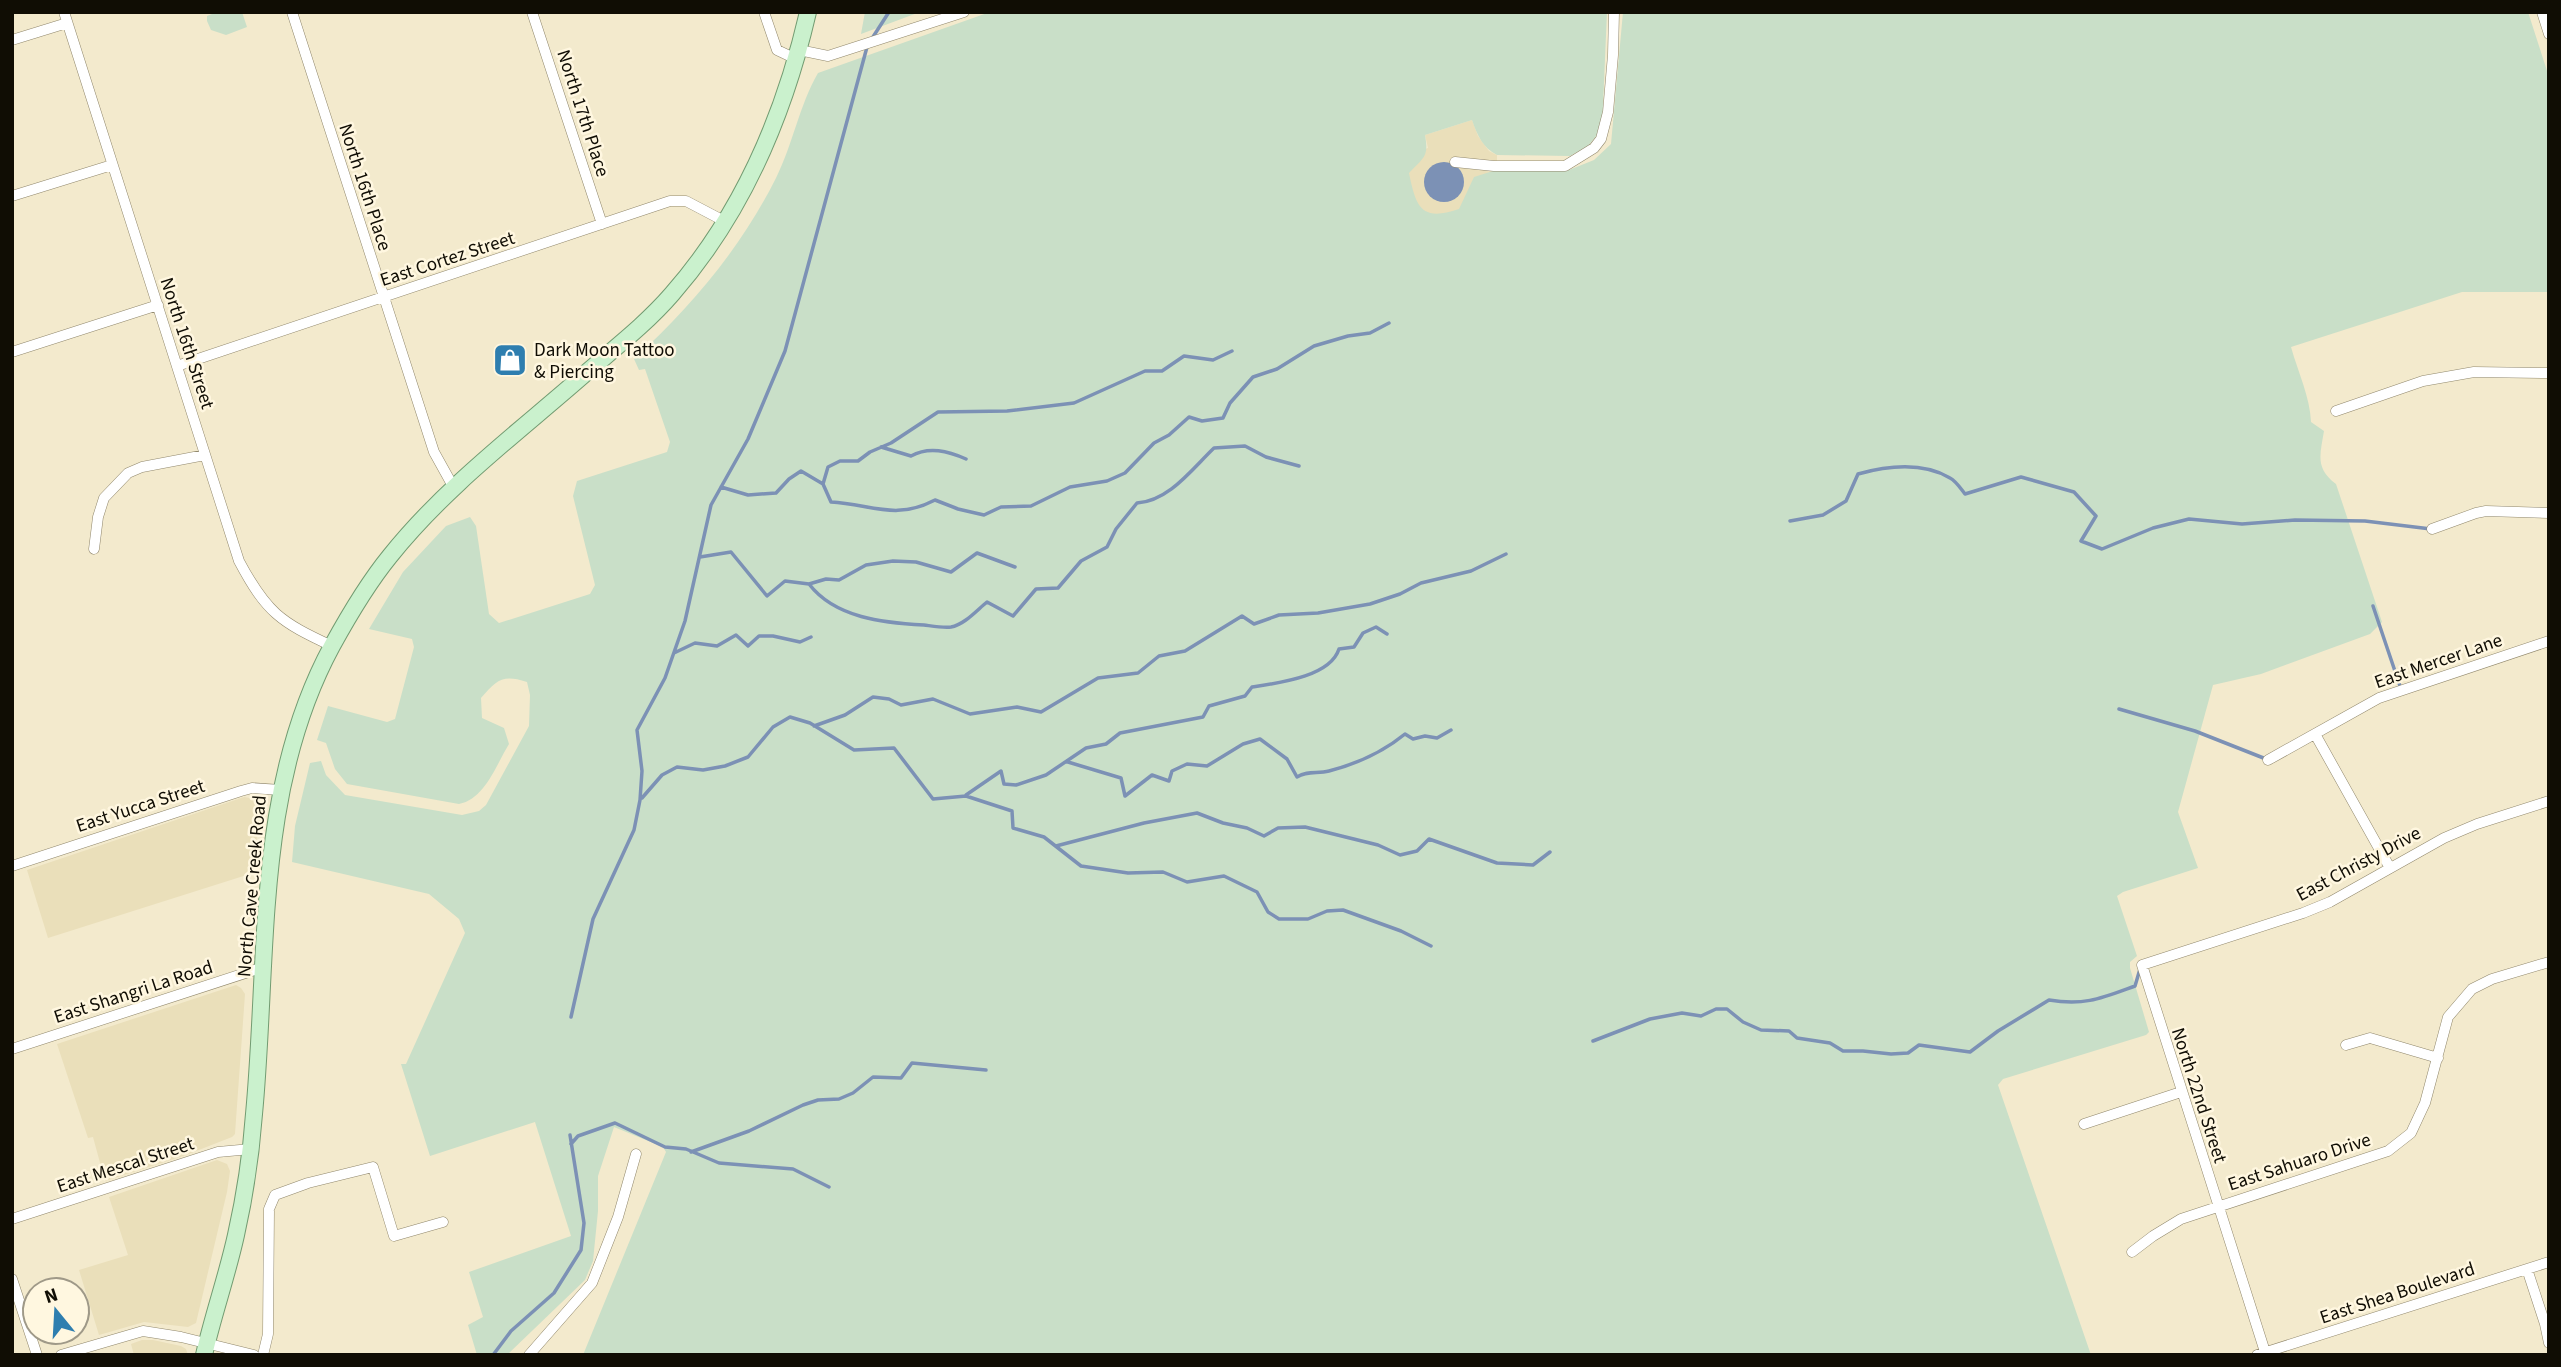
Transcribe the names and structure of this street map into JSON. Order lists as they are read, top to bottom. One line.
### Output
{"streets":{"main road":["North Cave Creek Road"],"street":["North 17th Place","North 16th Place","East Cortez Street","North 16th Street","East Mercer Lane","East Yucca Street","East Christy Drive","East Shangri La Road","North 22nd Street","East Sahuaro Drive","East Mescal Street","East Shea Boulevard"]},"crossings":[["North 17th Place","East Cortez Street"],["North 16th Place","East Cortez Street"],["North 16th Place","North Cave Creek Road"],["East Cortez Street","North 16th Street"],["East Cortez Street","North Cave Creek Road"],["North 16th Street","North Cave Creek Road"],["East Yucca Street","North Cave Creek Road"],["East Christy Drive","North 22nd Street"],["North Cave Creek Road","East Shangri La Road"],["North Cave Creek Road","East Mescal Street"],["North 22nd Street","East Sahuaro Drive"],["North 22nd Street","East Shea Boulevard"]],"places":{"shop":["Dark Moon Tattoo & Piercing"]},"north":"top"}
